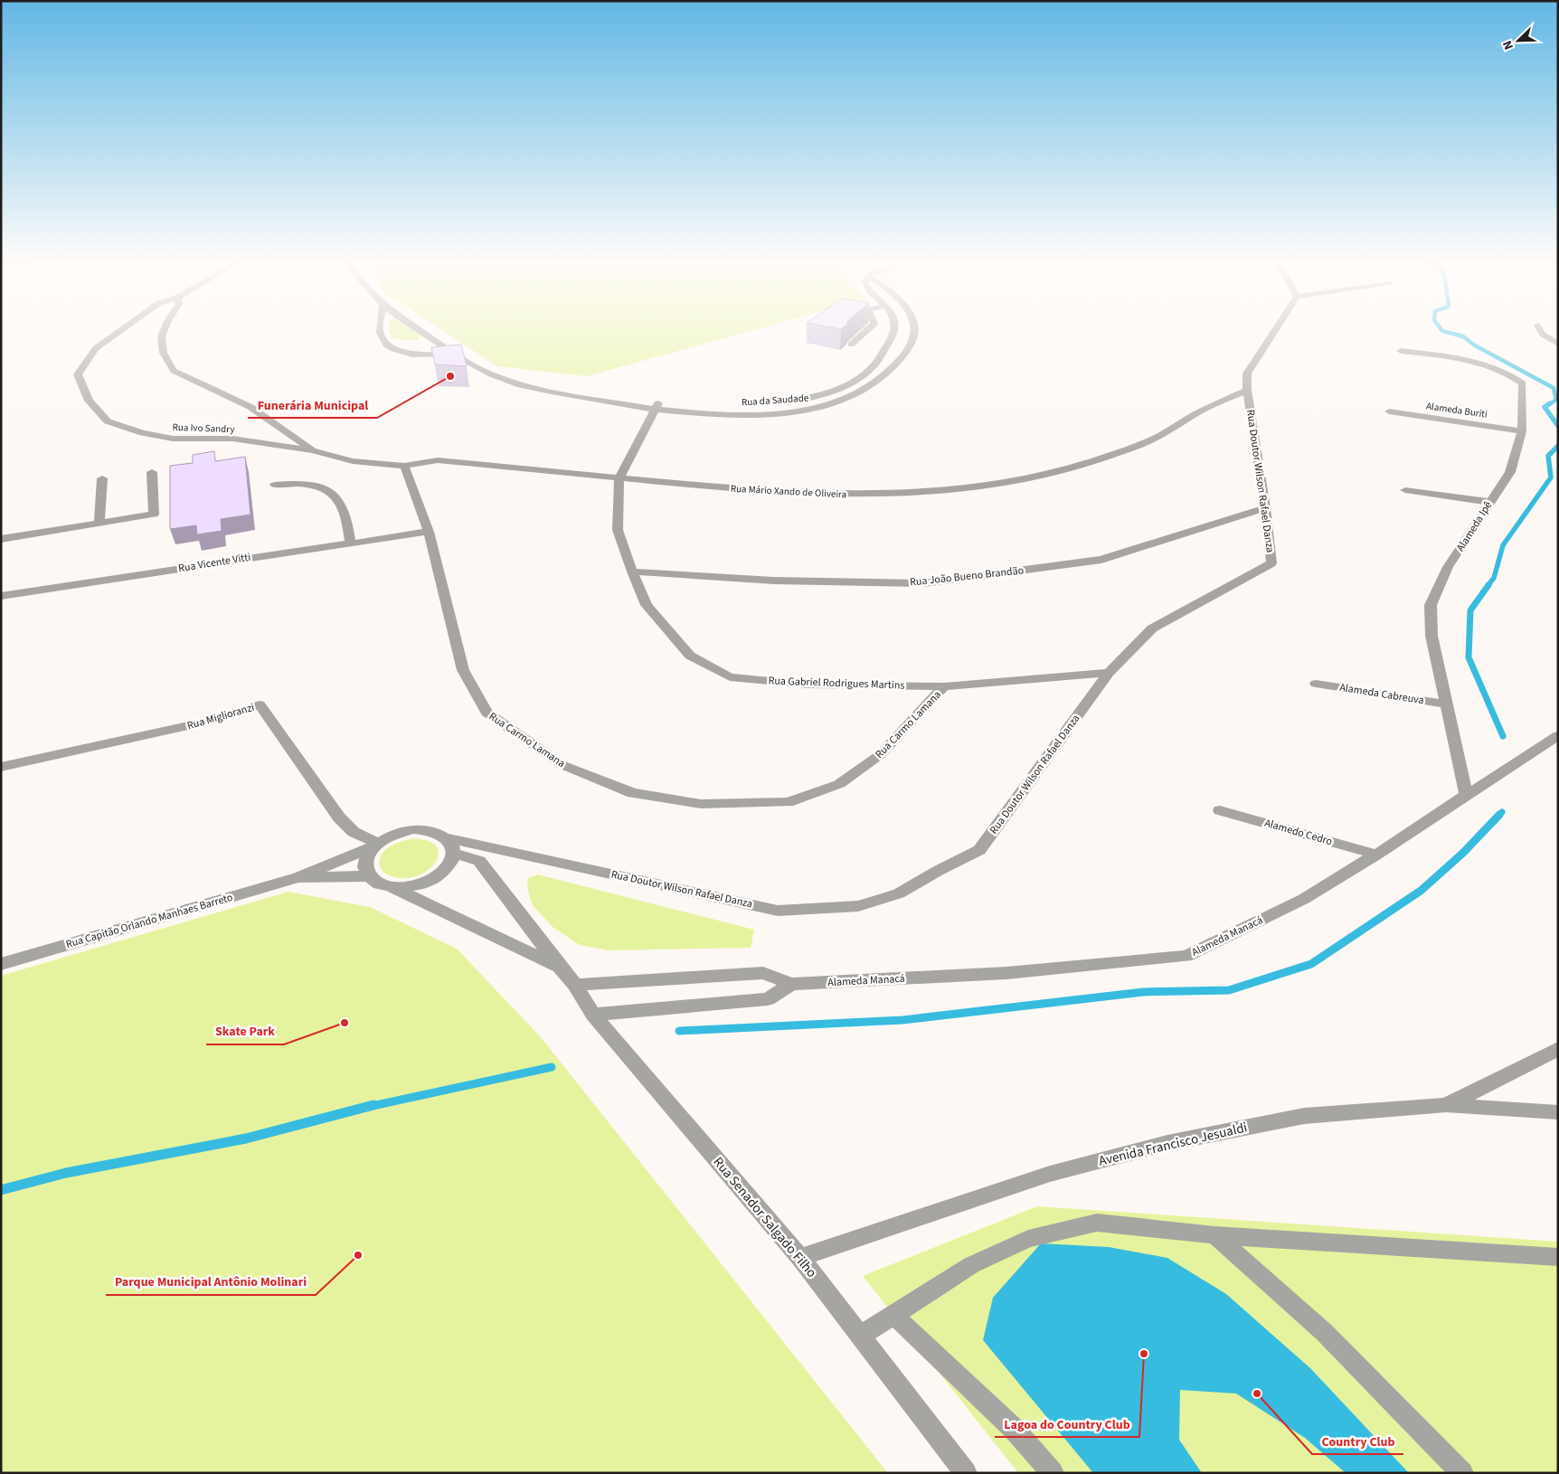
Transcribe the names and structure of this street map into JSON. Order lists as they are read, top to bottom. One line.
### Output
{"streets":{"street":["Rua da Saudade","Alameda Buriti","Rua Ivo Sandry","Rua Doutor Wilson Rafael Danza","Rua Mário Xando de Oliveira","Alameda Ipê","Rua Vicente Vitti","Rua João Bueno Brandão","Rua Gabriel Rodrigues Martins","Alameda Cabreuva","Rua Miglioranzi","Rua Carmo Lamana","Alamedo Cedro","Rua Capitão Orlando Manhaes Barreto","Alameda Manacá","Avenida Francisco Jesualdi","Rua Senador Salgado Filho"]},"crossings":[["Rua da Saudade","Rua Gabriel Rodrigues Martins"],["Alameda Buriti","Alameda Ipê"],["Rua Ivo Sandry","Rua Mário Xando de Oliveira"],["Rua Doutor Wilson Rafael Danza","Rua Mário Xando de Oliveira"],["Rua Doutor Wilson Rafael Danza","Rua João Bueno Brandão"],["Rua Doutor Wilson Rafael Danza","Rua Gabriel Rodrigues Martins"],["Rua Doutor Wilson Rafael Danza","Rua Miglioranzi"],["Rua Doutor Wilson Rafael Danza","Rua Senador Salgado Filho"],["Rua Mário Xando de Oliveira","Rua Gabriel Rodrigues Martins"],["Rua Mário Xando de Oliveira","Rua Carmo Lamana"],["Alameda Ipê","Alameda Cabreuva"],["Alameda Ipê","Alameda Manacá"],["Rua Vicente Vitti","Rua Carmo Lamana"],["Rua João Bueno Brandão","Rua Gabriel Rodrigues Martins"],["Rua Gabriel Rodrigues Martins","Rua Carmo Lamana"],["Rua Miglioranzi","Rua Senador Salgado Filho"],["Alamedo Cedro","Alameda Manacá"],["Alameda Manacá","Rua Senador Salgado Filho"],["Avenida Francisco Jesualdi","Rua Senador Salgado Filho"]],"places":["Funerária Municipal","Skate Park","Parque Municipal Antônio Molinari","Lagoa do Country Club","Country Club"],"north":"bottom left"}
